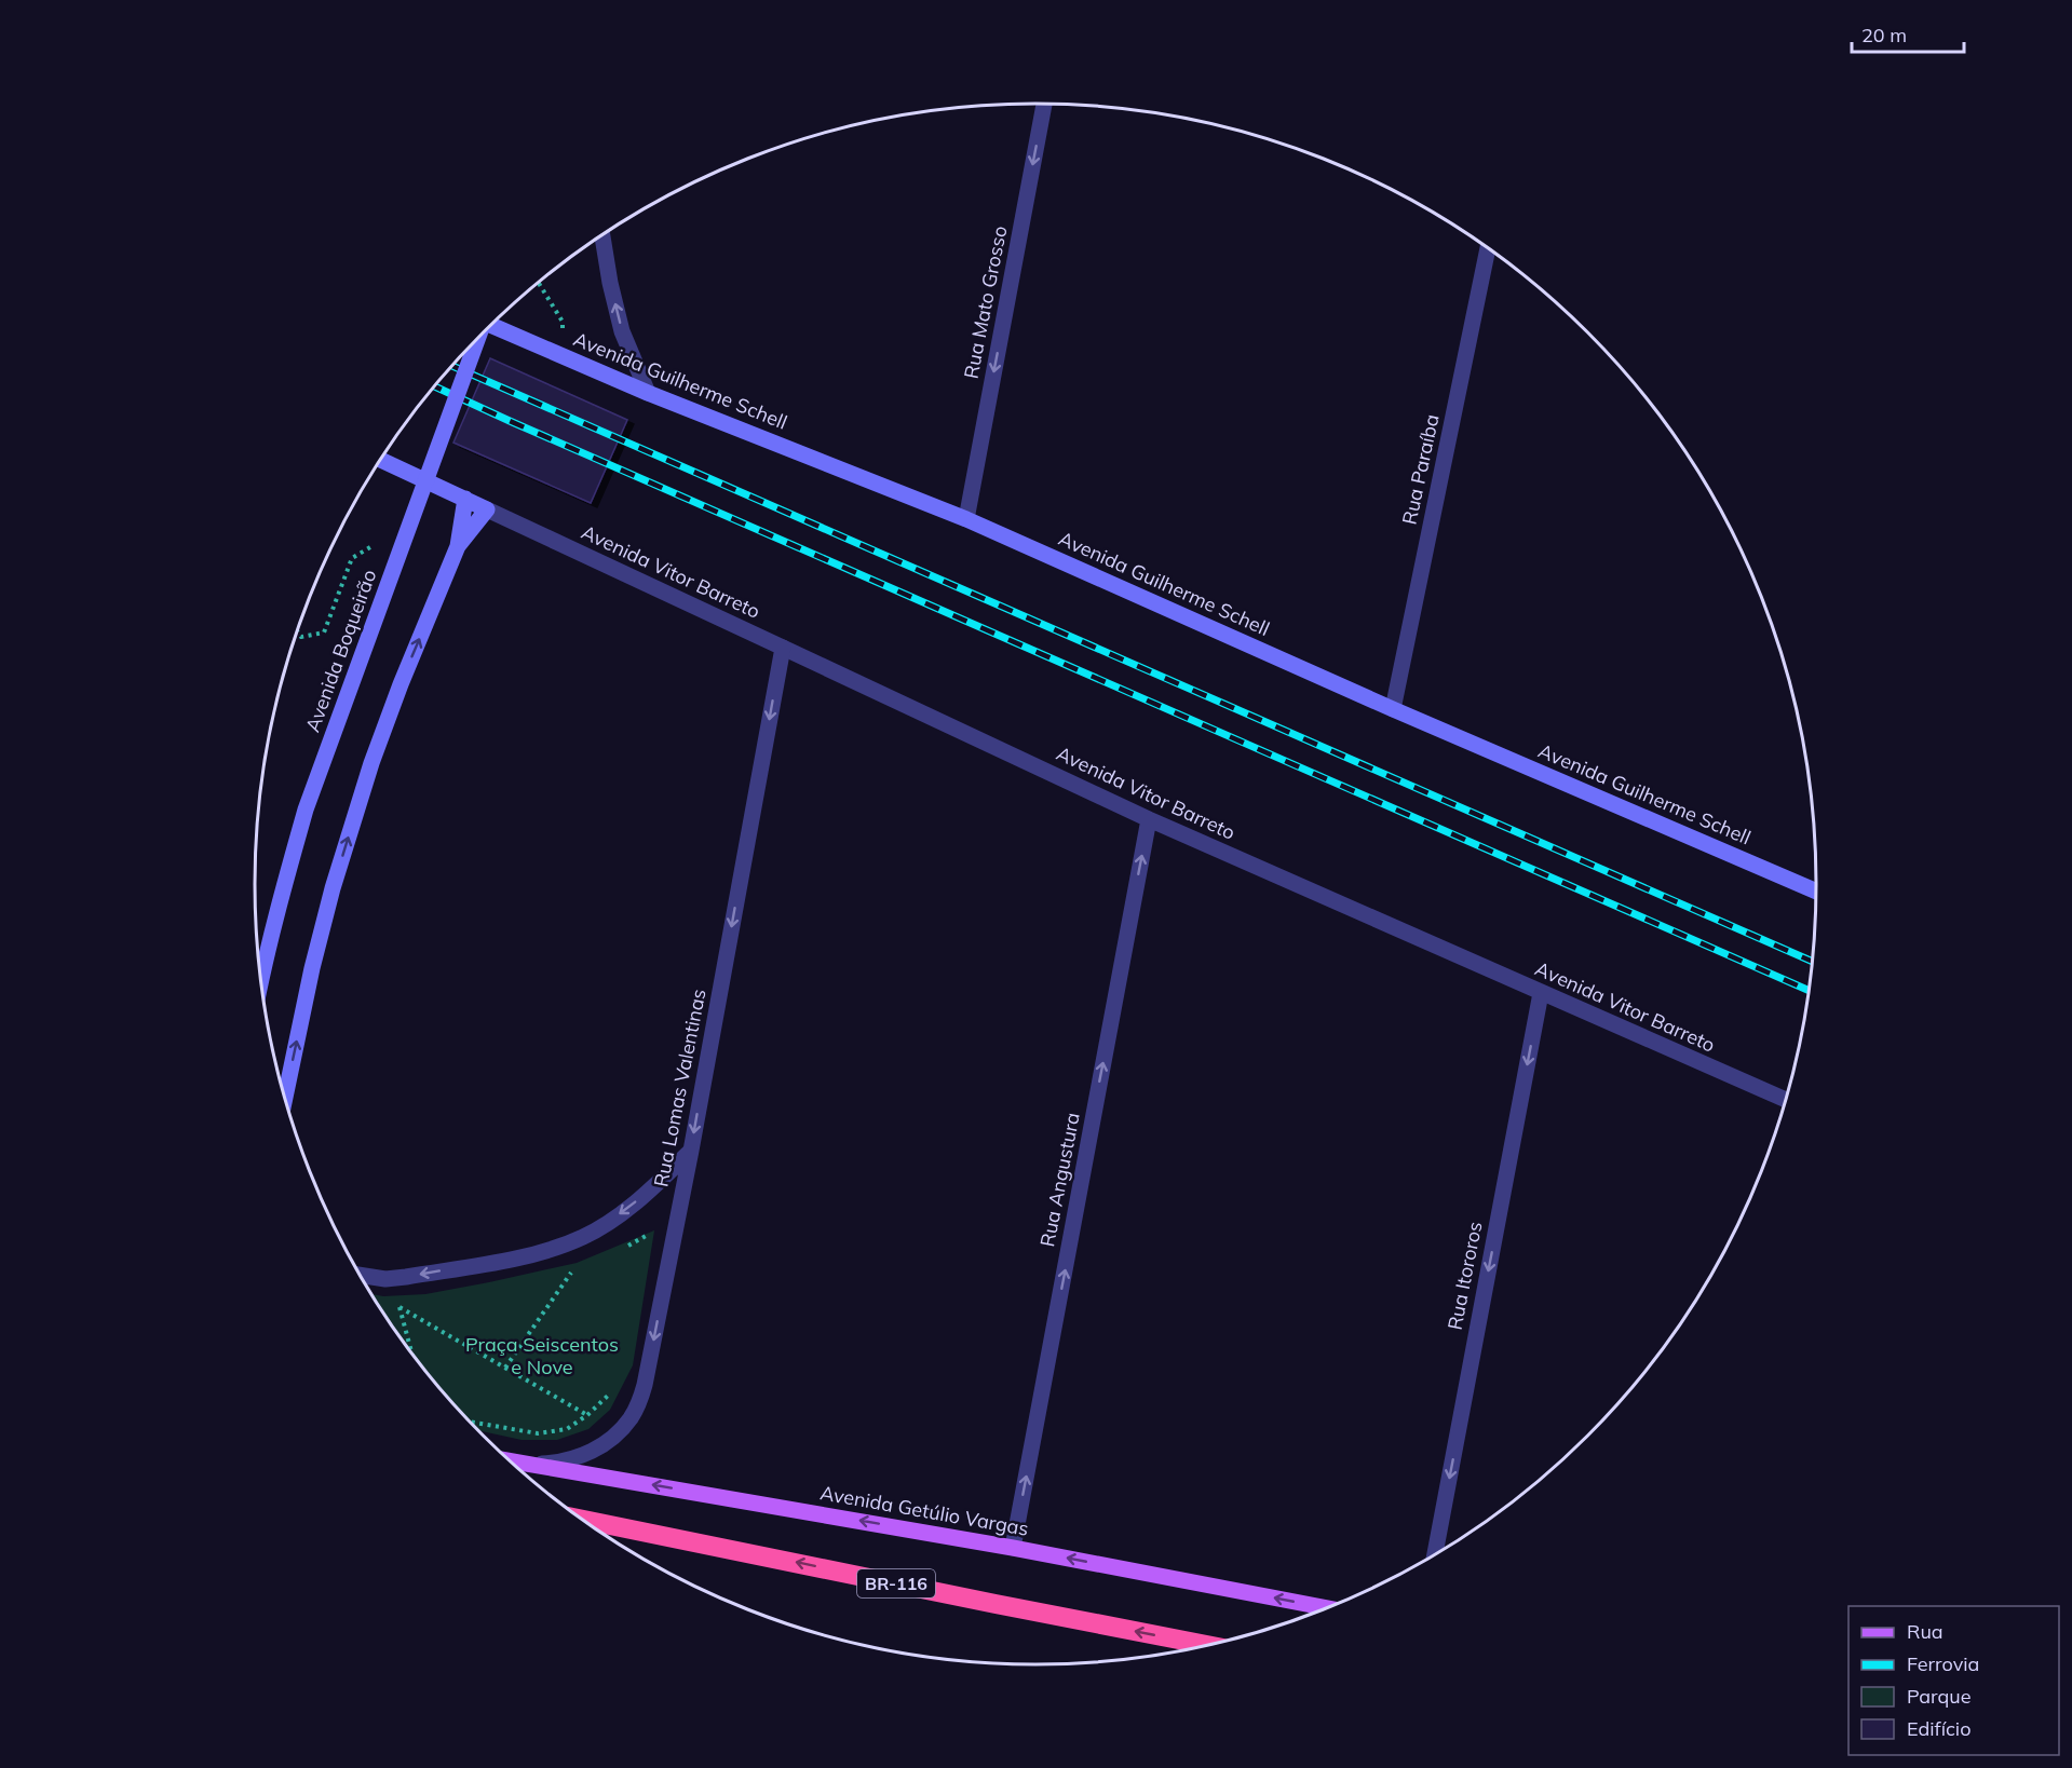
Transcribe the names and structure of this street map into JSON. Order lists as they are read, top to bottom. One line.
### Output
{"streets":{"highway":["BR-116"],"main road":["Avenida Guilherme Schell","Avenida Boqueirão","Avenida Getúlio Vargas"],"street":["Rua Mato Grosso","Rua Paraíba","Avenida Vitor Barreto","Rua Lomas Valentinas","Rua Angustura","Rua Itororos"]},"crossings":[["Rua Mato Grosso","Avenida Guilherme Schell"],["Avenida Guilherme Schell","Rua Paraíba"],["Avenida Vitor Barreto","Rua Lomas Valentinas"],["Avenida Vitor Barreto","Rua Angustura"],["Avenida Vitor Barreto","Rua Itororos"],["Rua Lomas Valentinas","Avenida Getúlio Vargas"],["Rua Angustura","Avenida Getúlio Vargas"]],"one_way":["Rua Mato Grosso","Rua Lomas Valentinas","Rua Angustura","Rua Itororos","Avenida Getúlio Vargas"],"parks":["Praça Seiscentos e Nove"],"legend":["Rua","Ferrovia","Parque","Edifício"],"scale_bar":"20 m"}
